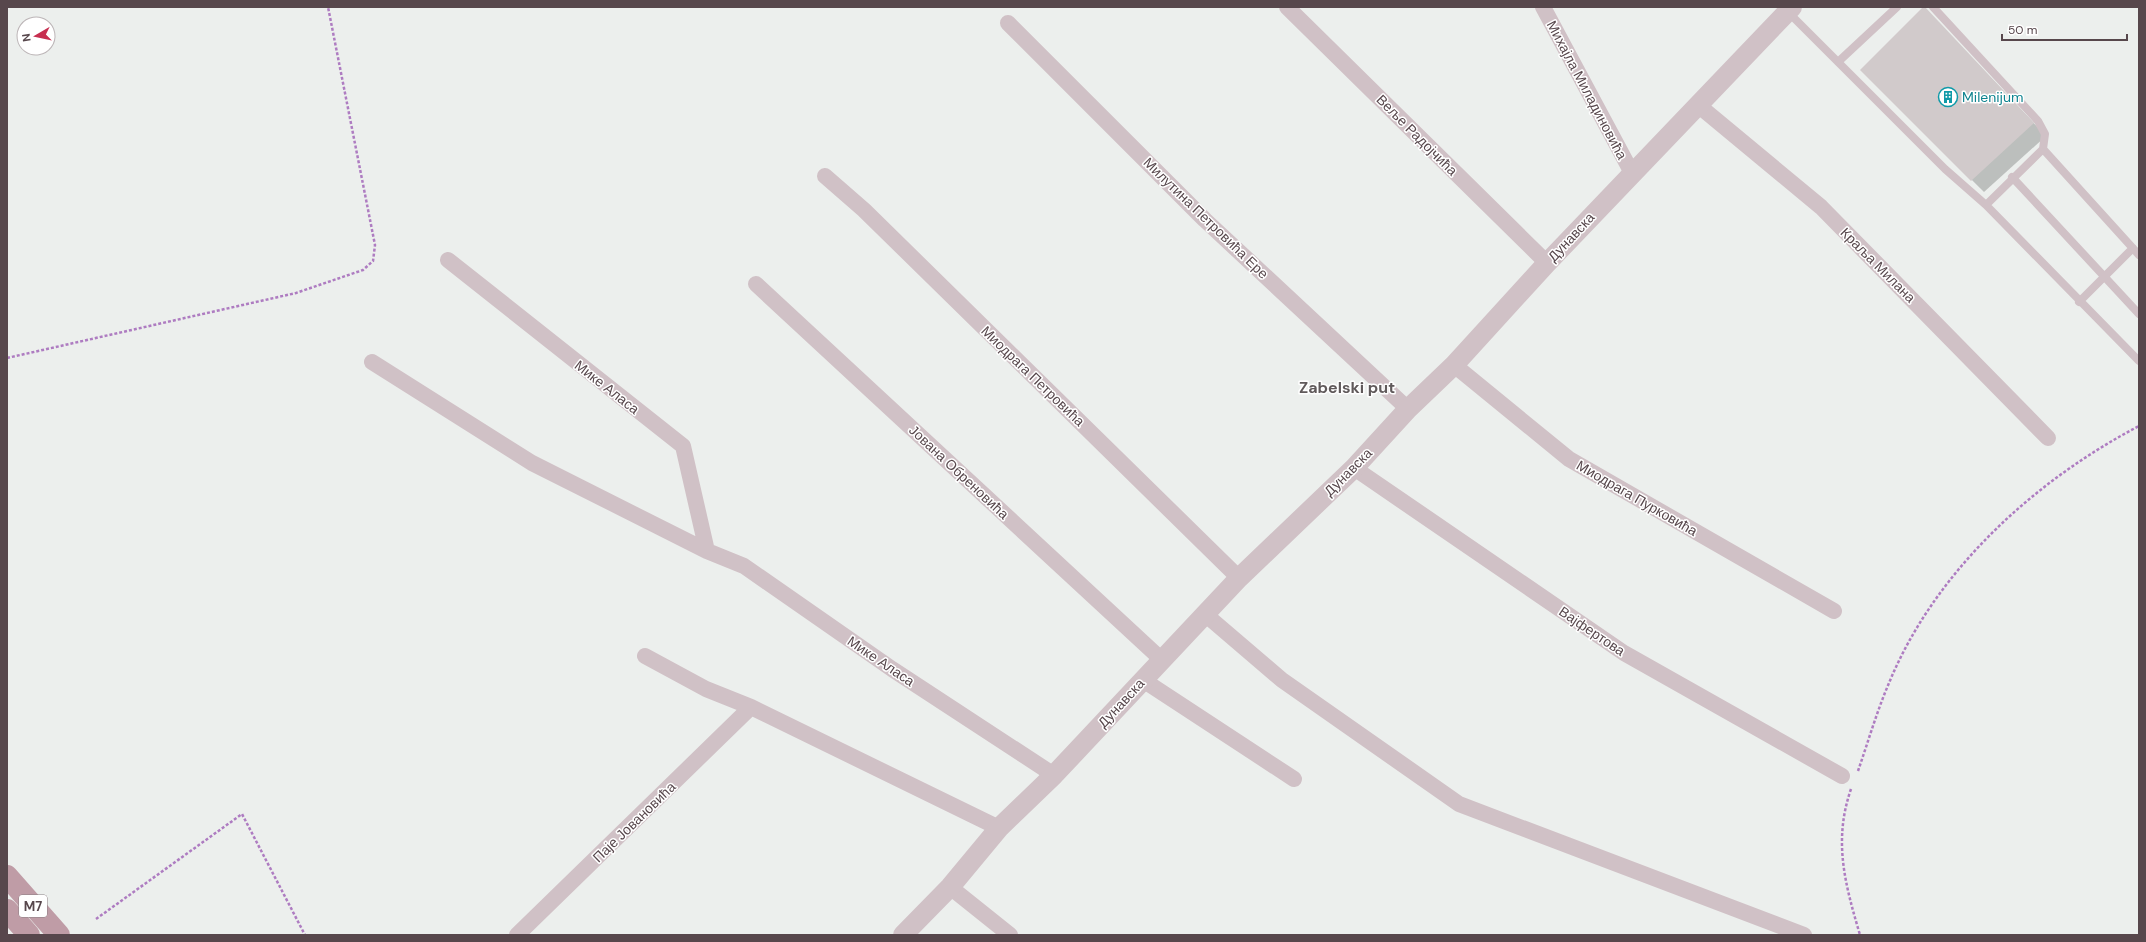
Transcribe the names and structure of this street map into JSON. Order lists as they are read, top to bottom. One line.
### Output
{"streets":{"highway":["M7"],"street":["Михајла Миладиновића","Веље Радојчића","Милутина Петровића Ере","Дунавска","Краља Милана","Миодрага Петровића","Мике Аласа","Јована Обреновића","Миодрага Пурковића","Вајфертова","Паје Јовановића"]},"crossings":[["Михајла Миладиновића","Дунавска"],["Веље Радојчића","Дунавска"],["Милутина Петровића Ере","Дунавска"],["Дунавска","Краља Милана"],["Дунавска","Миодрага Петровића"],["Дунавска","Мике Аласа"],["Дунавска","Јована Обреновића"],["Дунавска","Миодрага Пурковића"],["Дунавска","Вајфертова"]],"districts":["Zabelski put"],"places":{"building":["Milenijum"]},"scale_bar":"50 m","north":"left"}
